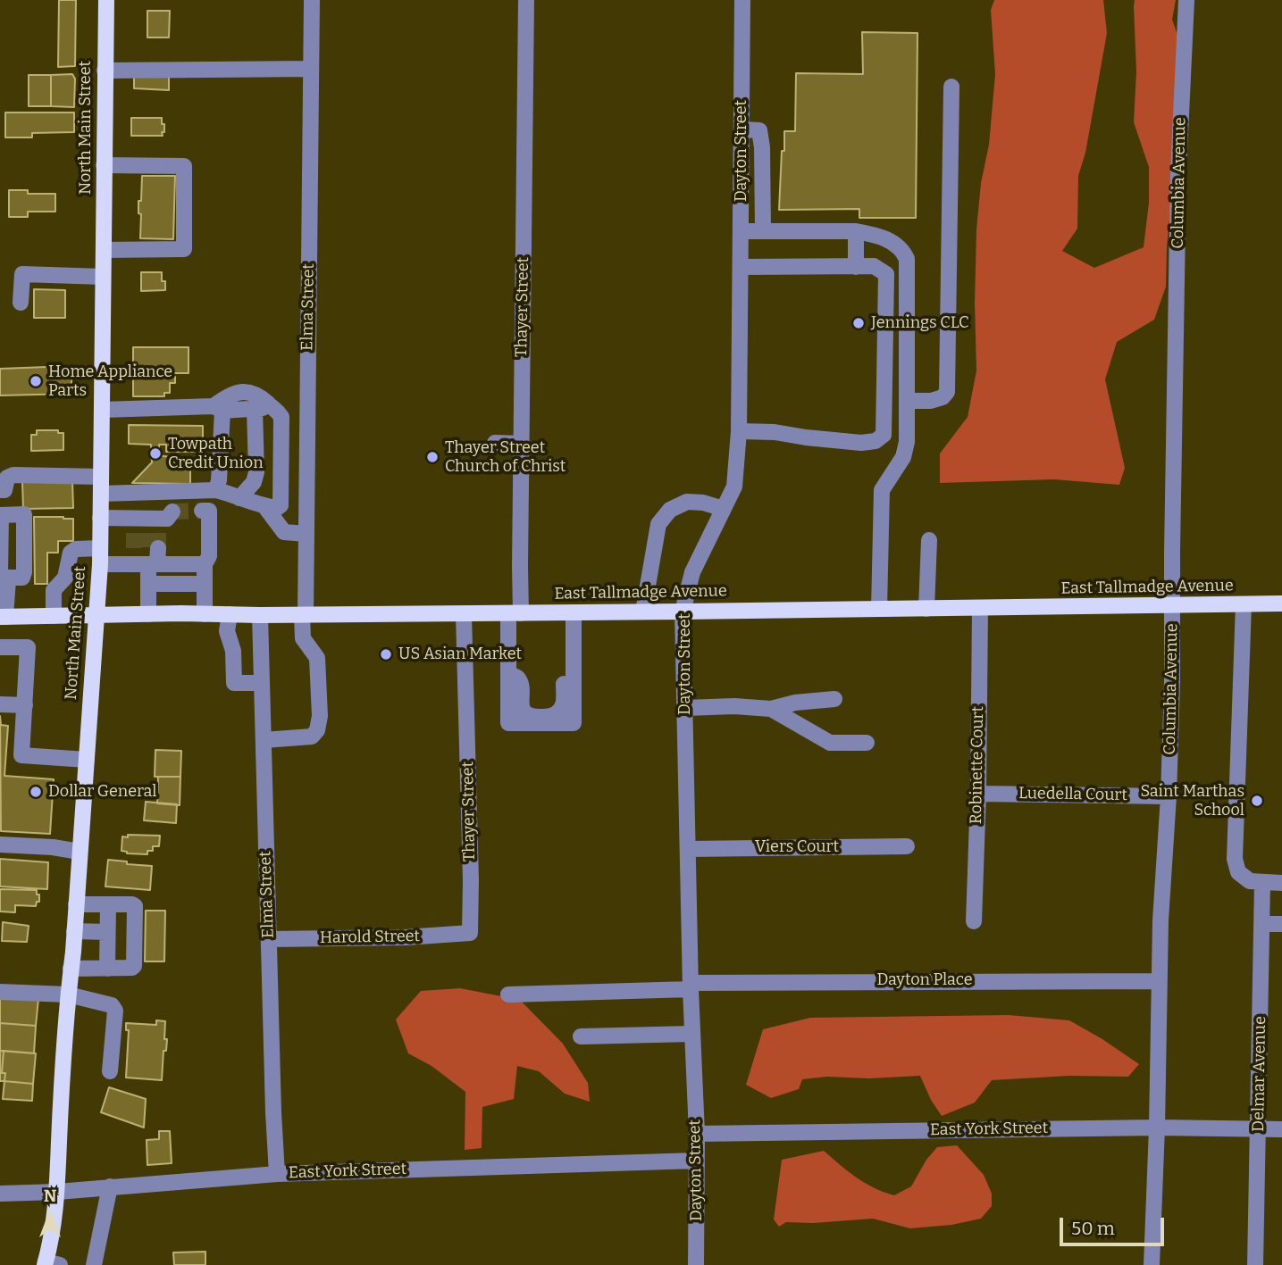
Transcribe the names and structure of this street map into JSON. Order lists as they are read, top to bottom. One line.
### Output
{"streets":{"main road":["North Main Street","East Tallmadge Avenue"],"street":["Dayton Street","Columbia Avenue","Elma Street","Thayer Street","Robinette Court","Luedella Court","Viers Court","Harold Street","Dayton Place","Delmar Avenue","East York Street"]},"crossings":[["North Main Street","East Tallmadge Avenue"],["North Main Street","East York Street"],["Dayton Street","East Tallmadge Avenue"],["Dayton Street","Viers Court"],["Dayton Street","Dayton Place"],["Dayton Street","East York Street"],["Columbia Avenue","East Tallmadge Avenue"],["Columbia Avenue","Luedella Court"],["Columbia Avenue","Dayton Place"],["Columbia Avenue","East York Street"],["Elma Street","East Tallmadge Avenue"],["Elma Street","Harold Street"],["Elma Street","East York Street"],["Thayer Street","East Tallmadge Avenue"],["Thayer Street","Harold Street"],["East Tallmadge Avenue","Robinette Court"],["Robinette Court","Luedella Court"],["Delmar Avenue","East York Street"]],"places":["Jennings CLC","Home Appliance Parts","Towpath Credit Union","Thayer Street Church of Christ","US Asian Market","Dollar General","Saint Marthas School"],"scale_bar":"50 m","north":"top"}
